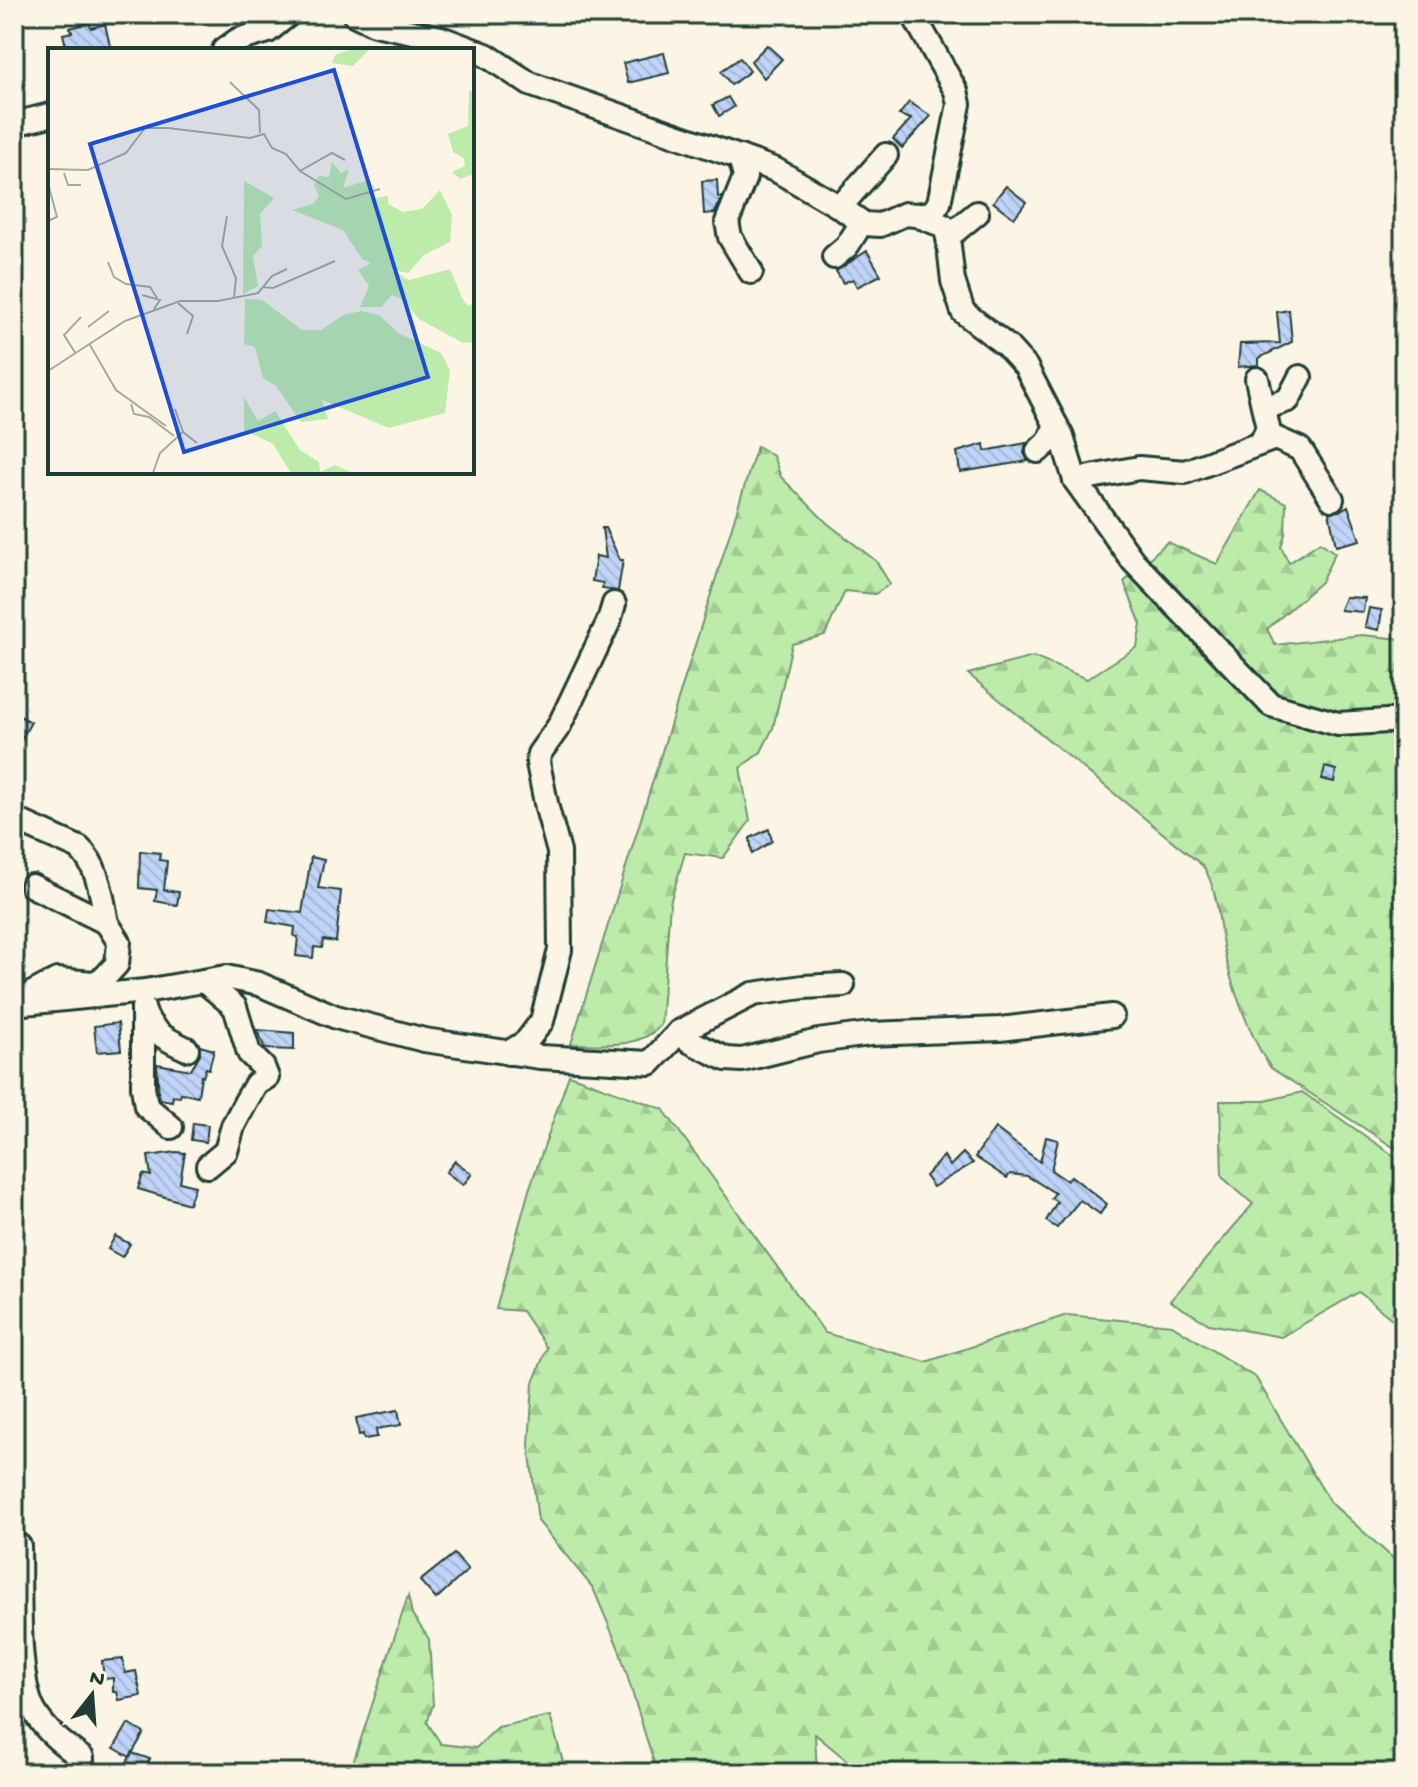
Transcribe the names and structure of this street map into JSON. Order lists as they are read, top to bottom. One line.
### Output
{"north":"top"}
